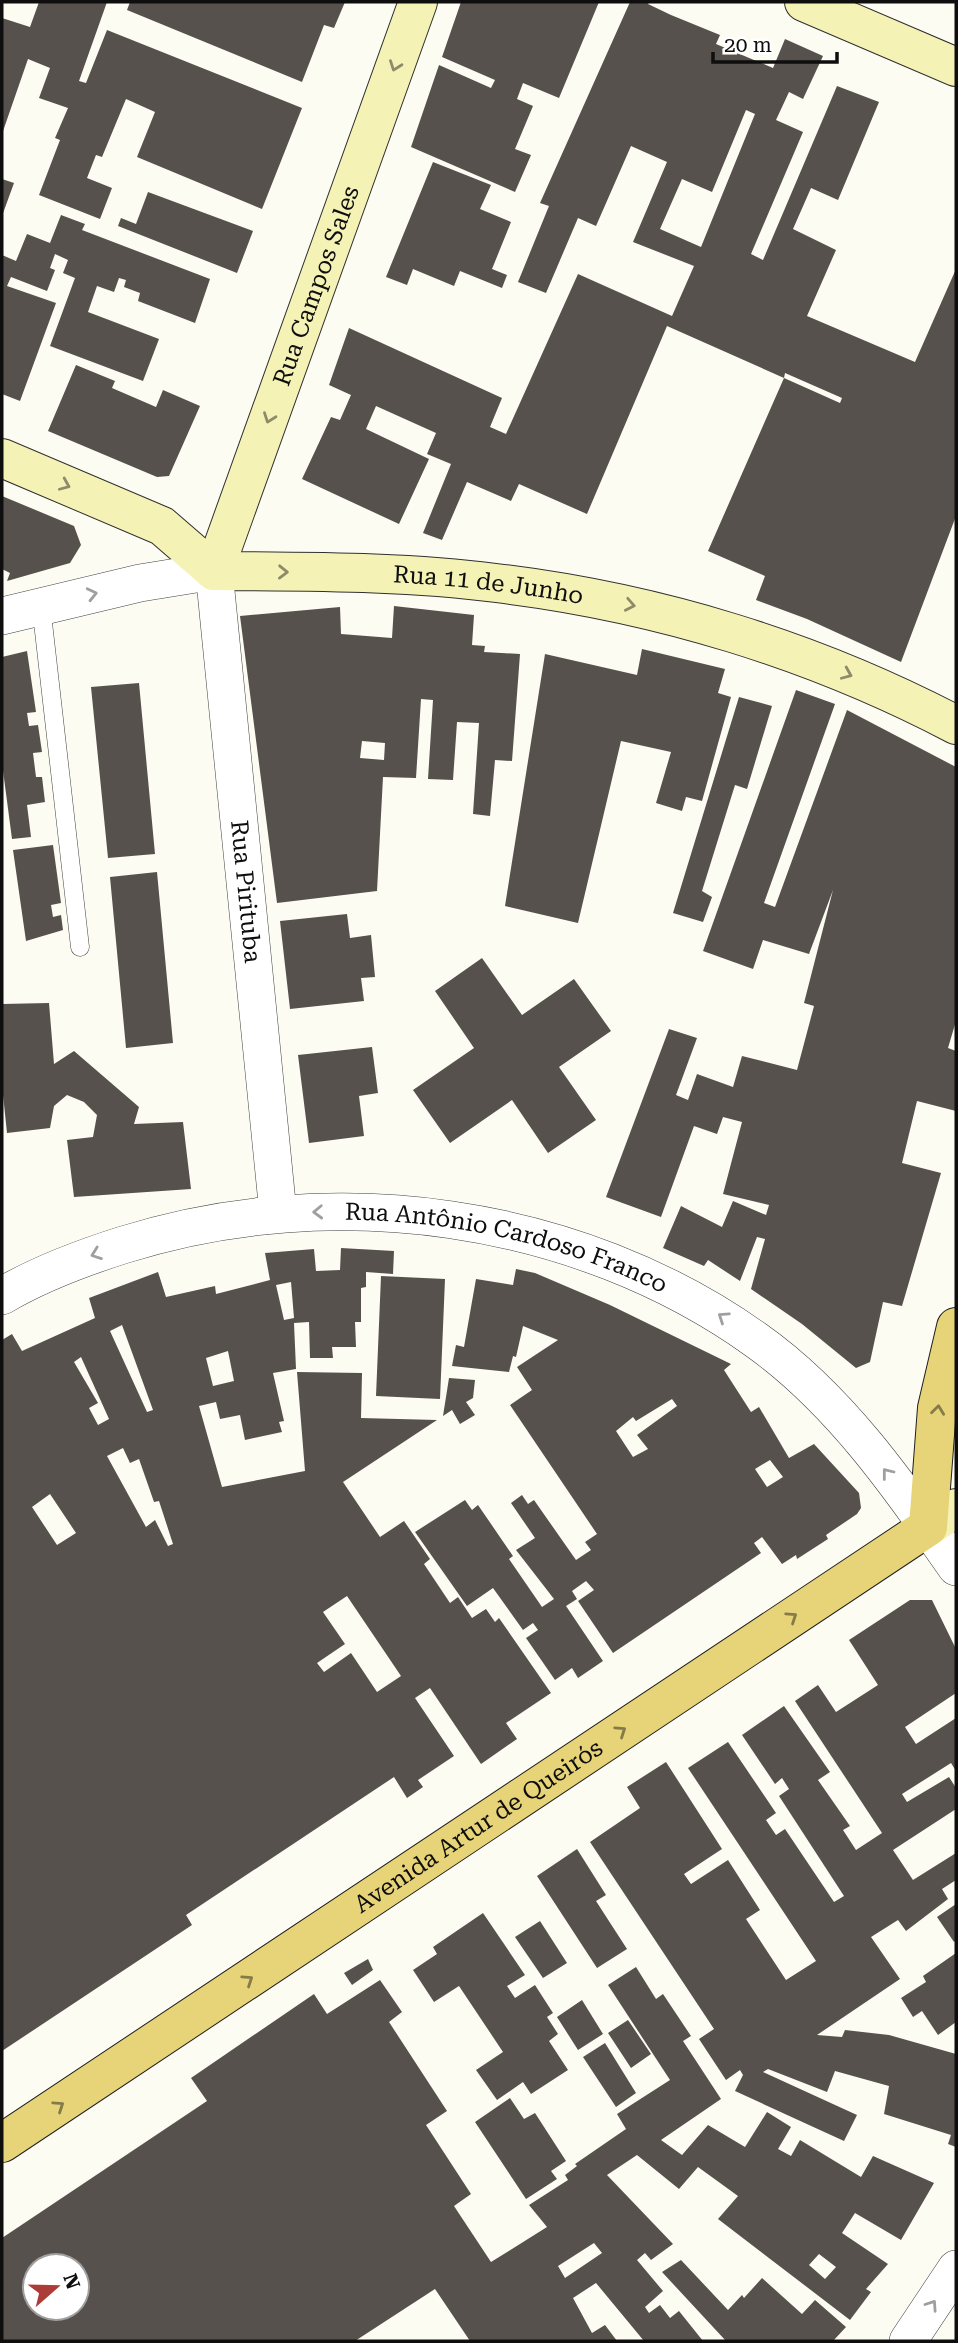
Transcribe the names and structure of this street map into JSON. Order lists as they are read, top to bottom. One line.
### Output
{"streets":{"main road":["Avenida Artur de Queirós"],"street":["Rua Campos Sales","Rua 11 de Junho","Rua Pirituba","Rua Antônio Cardoso Franco"]},"crossings":[["Rua Campos Sales","Rua 11 de Junho"],["Rua Campos Sales","Rua Pirituba"],["Rua 11 de Junho","Rua Pirituba"],["Rua Pirituba","Rua Antônio Cardoso Franco"],["Rua Antônio Cardoso Franco","Avenida Artur de Queirós"]],"one_way":["Rua Campos Sales","Rua 11 de Junho","Rua Antônio Cardoso Franco","Avenida Artur de Queirós"],"scale_bar":"20 m","north":"right"}
